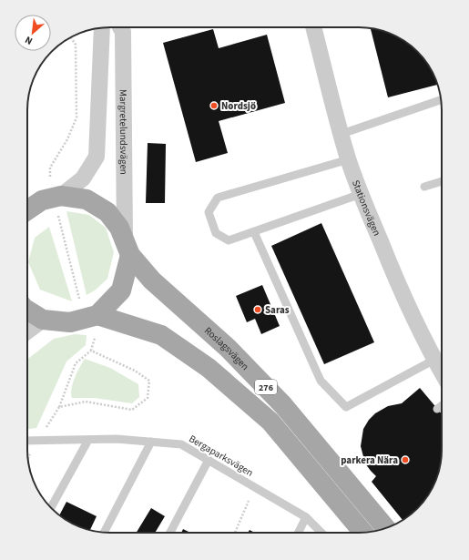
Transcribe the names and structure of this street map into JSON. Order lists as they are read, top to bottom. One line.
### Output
{"streets":{"main road":["Roslagsvägen","276"],"street":["Margretelundsvägen","Stationsvägen"],"lane":["Bergaparksvägen"]},"crossings":[["Margretelundsvägen","Roslagsvägen"]],"places":["Nordsjö","Saras","parkera Nära"],"north":"bottom left"}
